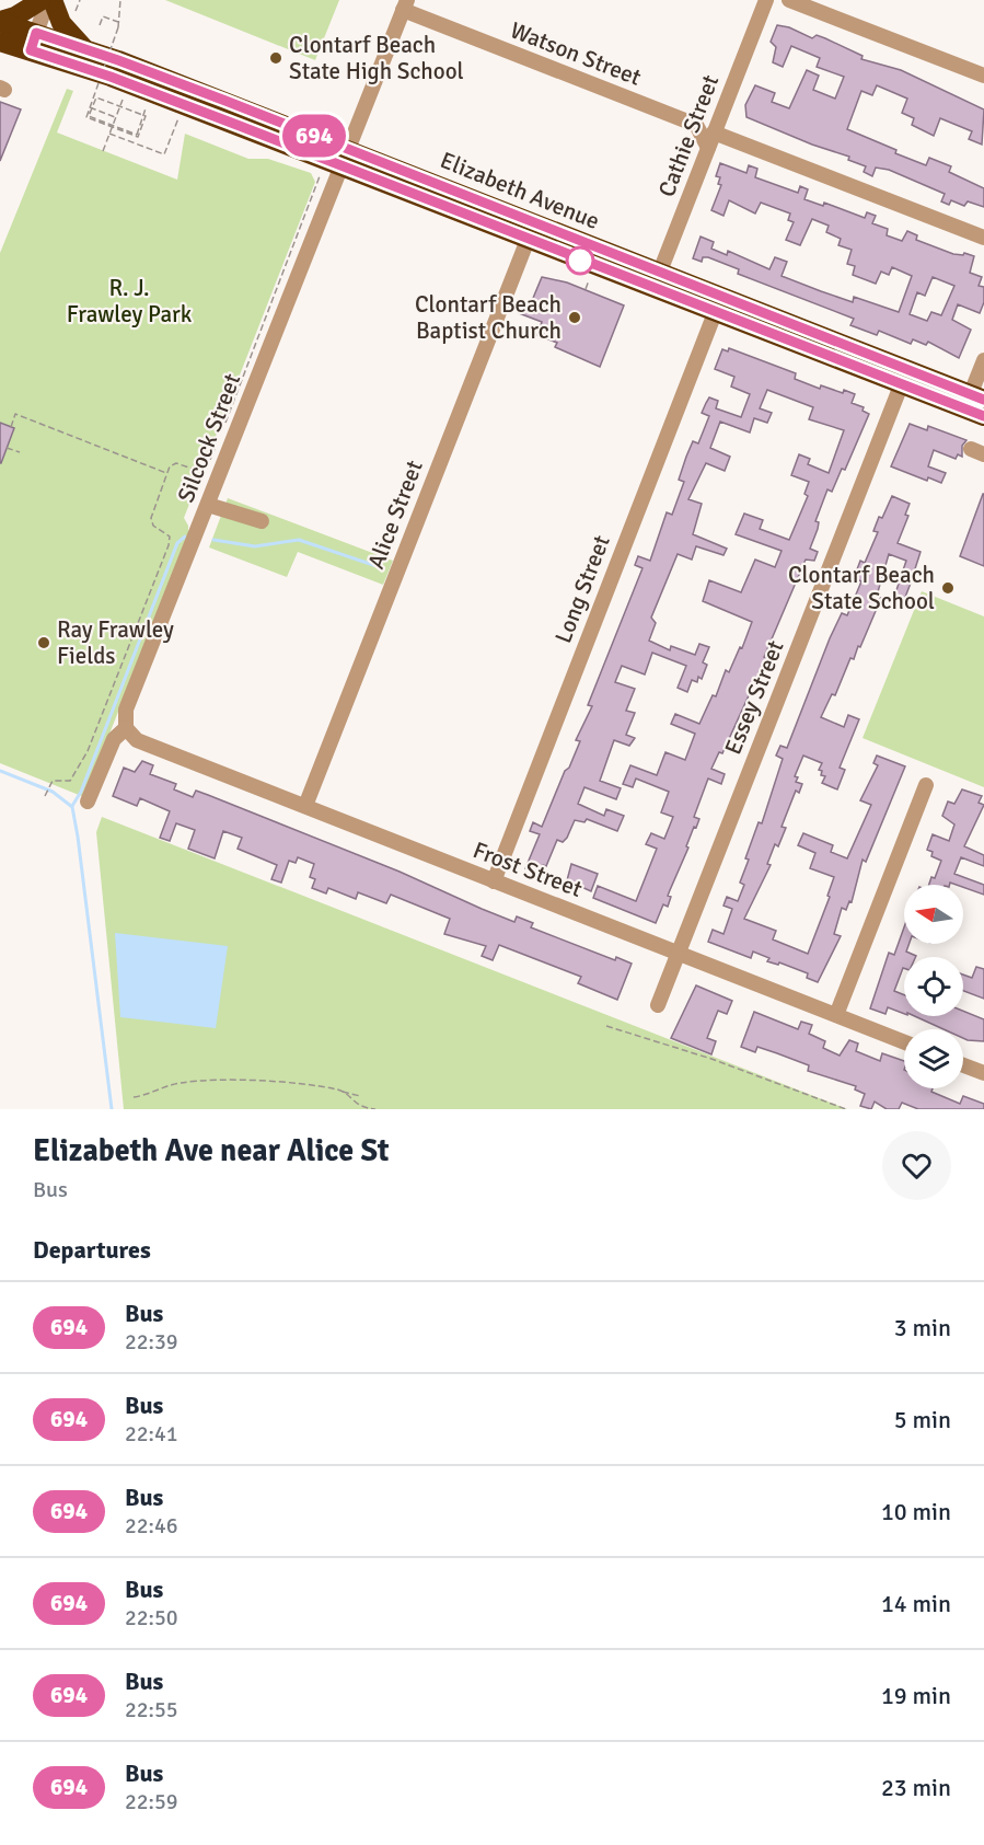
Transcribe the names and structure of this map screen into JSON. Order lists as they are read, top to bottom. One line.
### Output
{"streets":{"highway":["Elizabeth Avenue"],"street":["Watson Street","Cathie Street","Silcock Street","Alice Street","Long Street","Essey Street","Frost Street"]},"crossings":[["Watson Street","Silcock Street"],["Cathie Street","Elizabeth Avenue"],["Elizabeth Avenue","Silcock Street"],["Elizabeth Avenue","Alice Street"],["Elizabeth Avenue","Long Street"],["Elizabeth Avenue","Essey Street"],["Silcock Street","Frost Street"],["Alice Street","Frost Street"],["Long Street","Frost Street"],["Essey Street","Frost Street"]],"parks":["R. J. Frawley Park"],"places":["Clontarf Beach State High School","Clontarf Beach Baptist Church","Clontarf Beach State School","Ray Frawley Fields"],"lines":["bus line 694"],"north":"left","page":{"on_map":"694","heading":[["Elizabeth Ave near Alice St","Bus"],"Departures"],"list":[{"mark":"694","name":"Bus","note":"22:39","value":"3 min"},{"mark":"694","name":"Bus","note":"22:41","value":"5 min"},{"mark":"694","name":"Bus","note":"22:46","value":"10 min"},{"mark":"694","name":"Bus","note":"22:50","value":"14 min"},{"mark":"694","name":"Bus","note":"22:55","value":"19 min"},{"mark":"694","name":"Bus","note":"22:59","value":"23 min"}]}}
